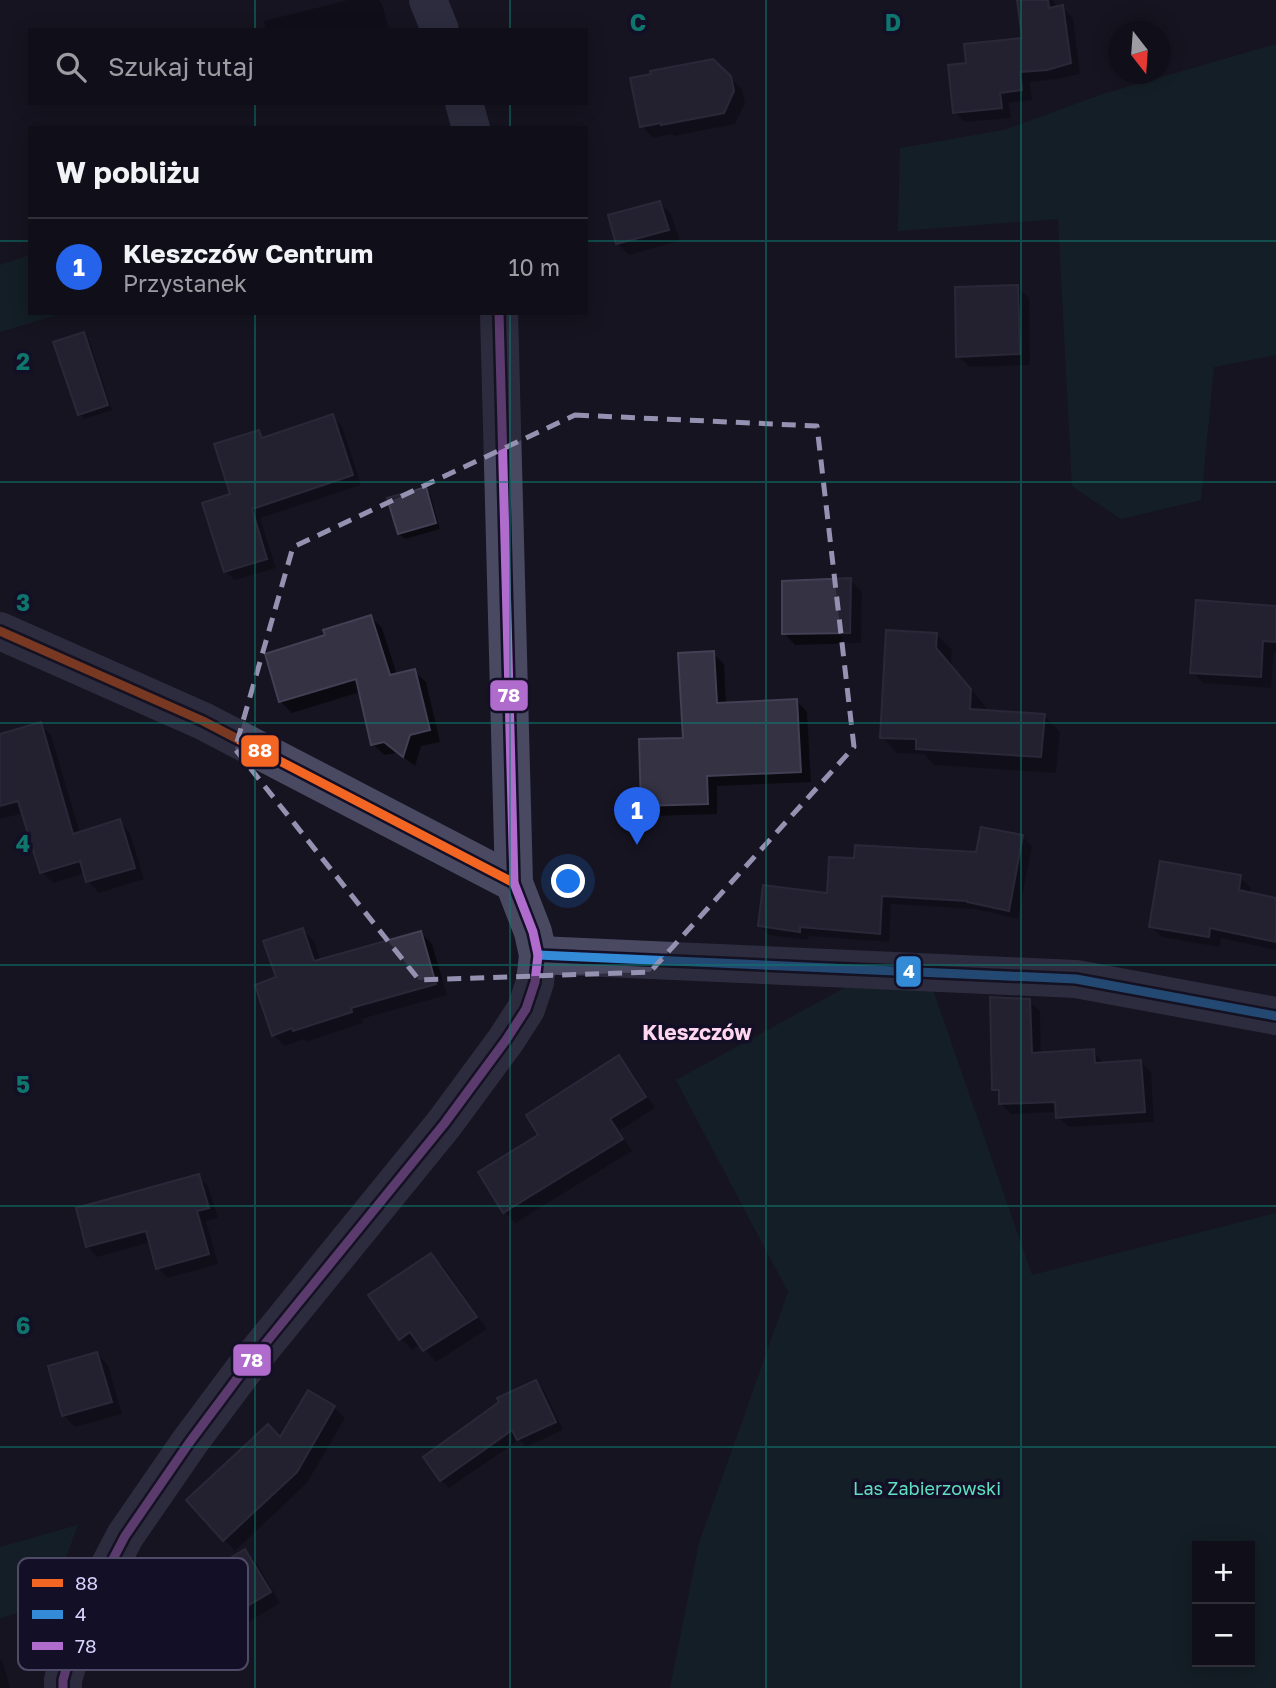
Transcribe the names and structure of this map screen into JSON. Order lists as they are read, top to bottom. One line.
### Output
{"districts":["Kleszczów"],"parks":["Las Zabierzowski"],"lines":["transit line 78","transit line 88","transit line 4"],"legend":["88","4","78"],"north":"bottom","page":{"search":"Szukaj tutaj","heading":"W pobliżu","list":[{"mark":"1","name":"Kleszczów Centrum","note":"Przystanek","value":"10 m"}],"pins":"1","map_buttons":["+","−"]},"grid":{"columns":["C","D"],"rows":["2","3","4","5","6"]}}
